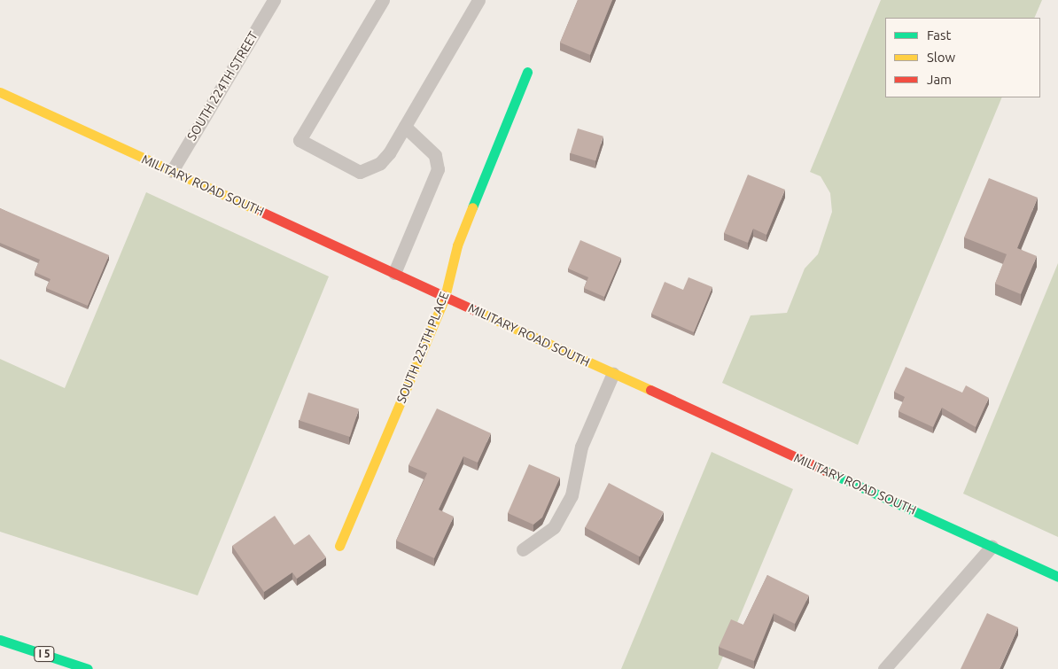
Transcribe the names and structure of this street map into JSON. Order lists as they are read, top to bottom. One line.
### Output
{"streets":{"main road":["MILITARY ROAD SOUTH","SOUTH 225TH PLACE","I 5"],"lane":["SOUTH 224TH STREET"]},"crossings":[["SOUTH 224TH STREET","MILITARY ROAD SOUTH"],["MILITARY ROAD SOUTH","SOUTH 225TH PLACE"]],"legend":["Fast","Slow","Jam"]}
